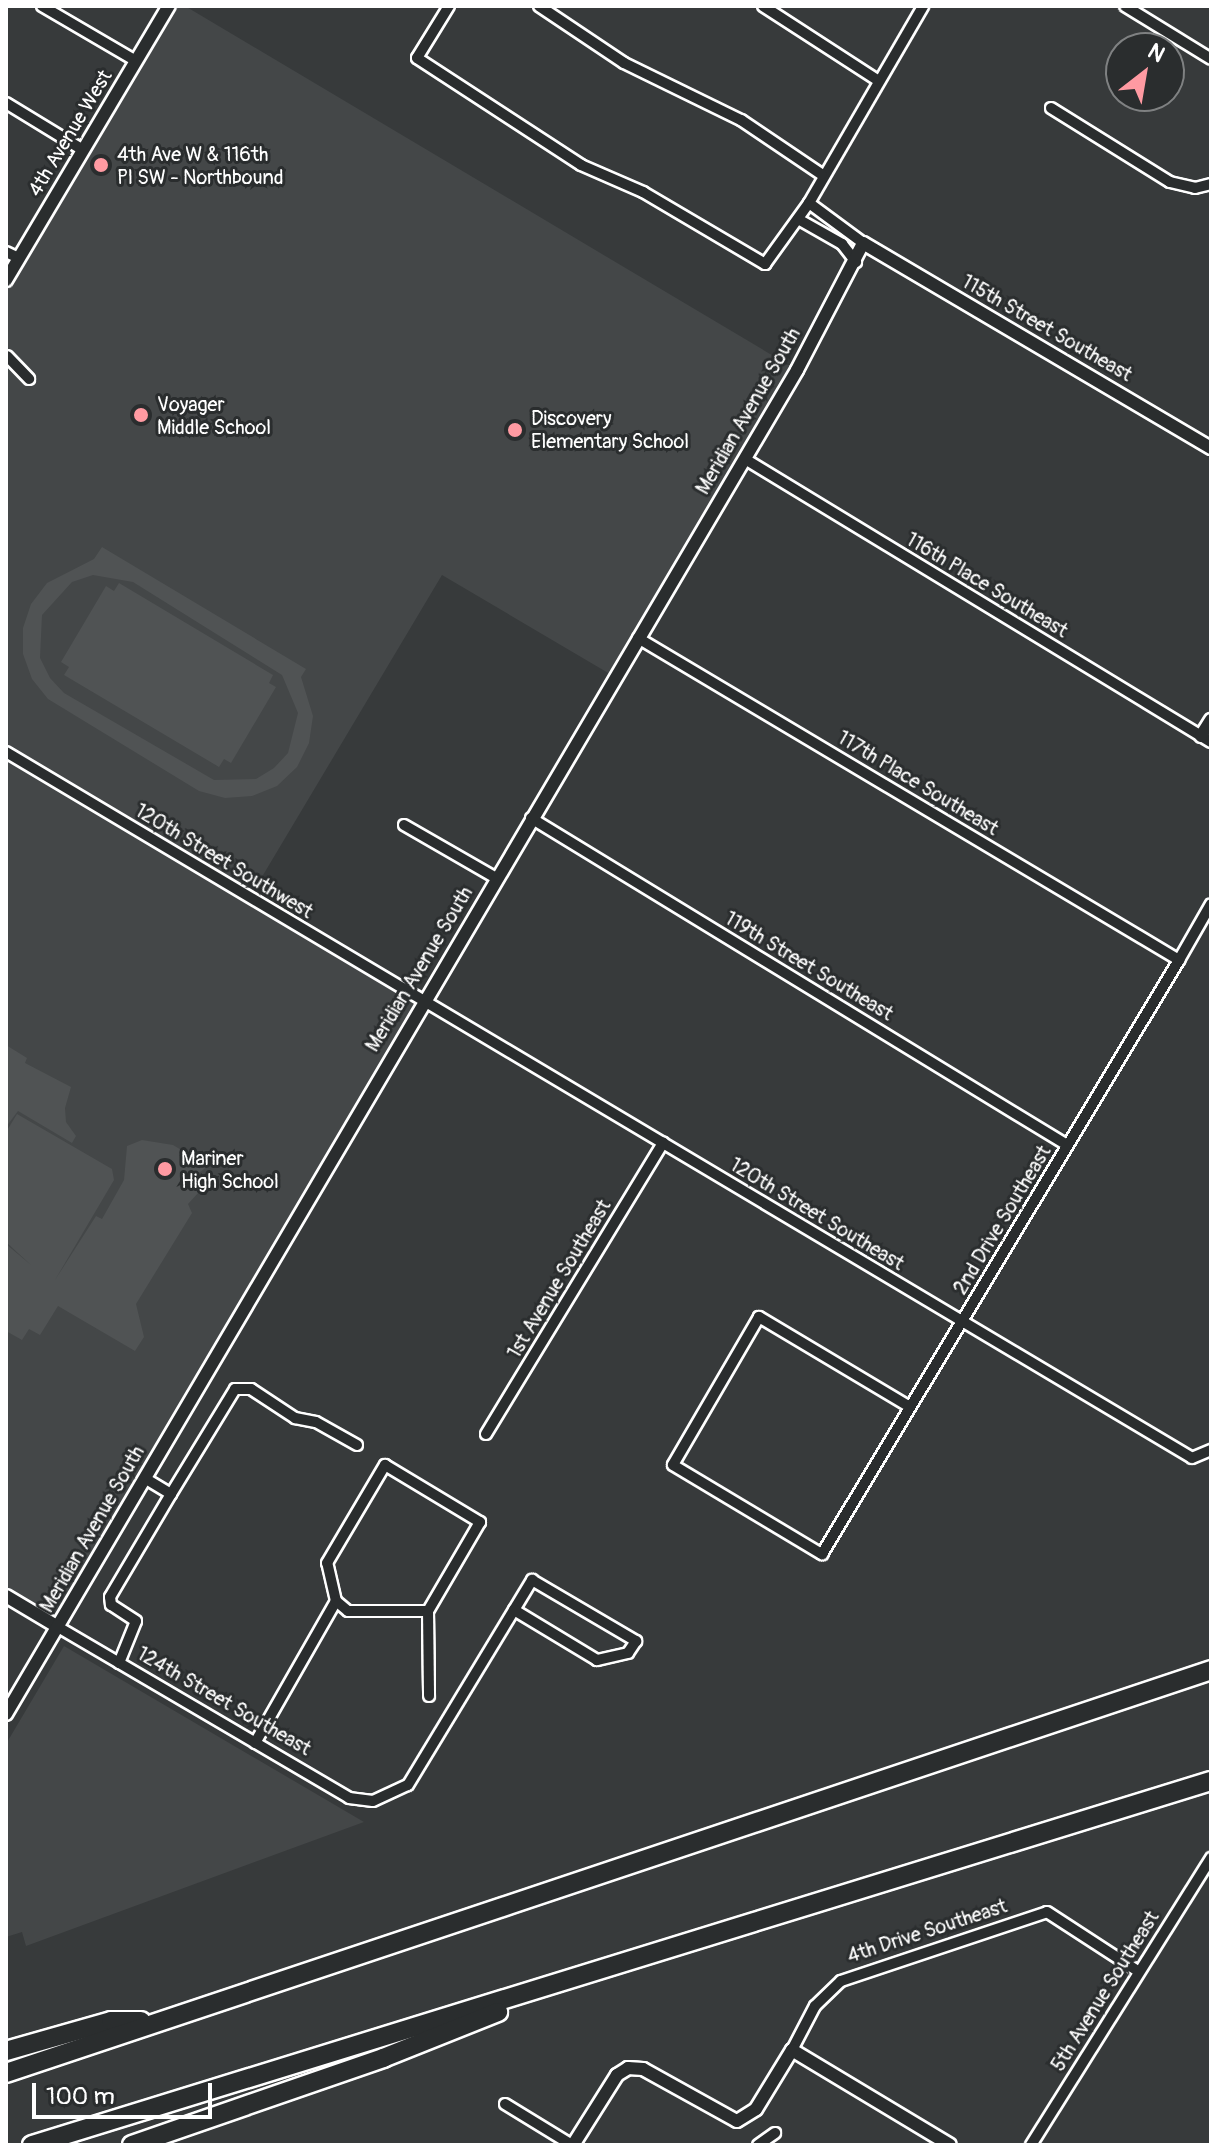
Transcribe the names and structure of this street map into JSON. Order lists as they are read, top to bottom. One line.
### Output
{"streets":{"street":["4th Avenue West","115th Street Southeast","Meridian Avenue South","116th Place Southeast","117th Place Southeast","120th Street Southwest","119th Street Southeast","120th Street Southeast","2nd Drive Southeast","1st Avenue Southeast","124th Street Southeast","4th Drive Southeast","5th Avenue Southeast"]},"crossings":[["115th Street Southeast","Meridian Avenue South"],["Meridian Avenue South","116th Place Southeast"],["Meridian Avenue South","117th Place Southeast"],["Meridian Avenue South","120th Street Southwest"],["Meridian Avenue South","119th Street Southeast"],["Meridian Avenue South","120th Street Southeast"],["Meridian Avenue South","124th Street Southeast"],["117th Place Southeast","2nd Drive Southeast"],["120th Street Southwest","120th Street Southeast"],["119th Street Southeast","2nd Drive Southeast"],["120th Street Southeast","2nd Drive Southeast"],["120th Street Southeast","1st Avenue Southeast"],["4th Drive Southeast","5th Avenue Southeast"]],"places":["4th Ave W & 116th Pl SW - Northbound","Voyager Middle School","Discovery Elementary School","Mariner High School"],"scale_bar":"100 m","north":"top right"}
